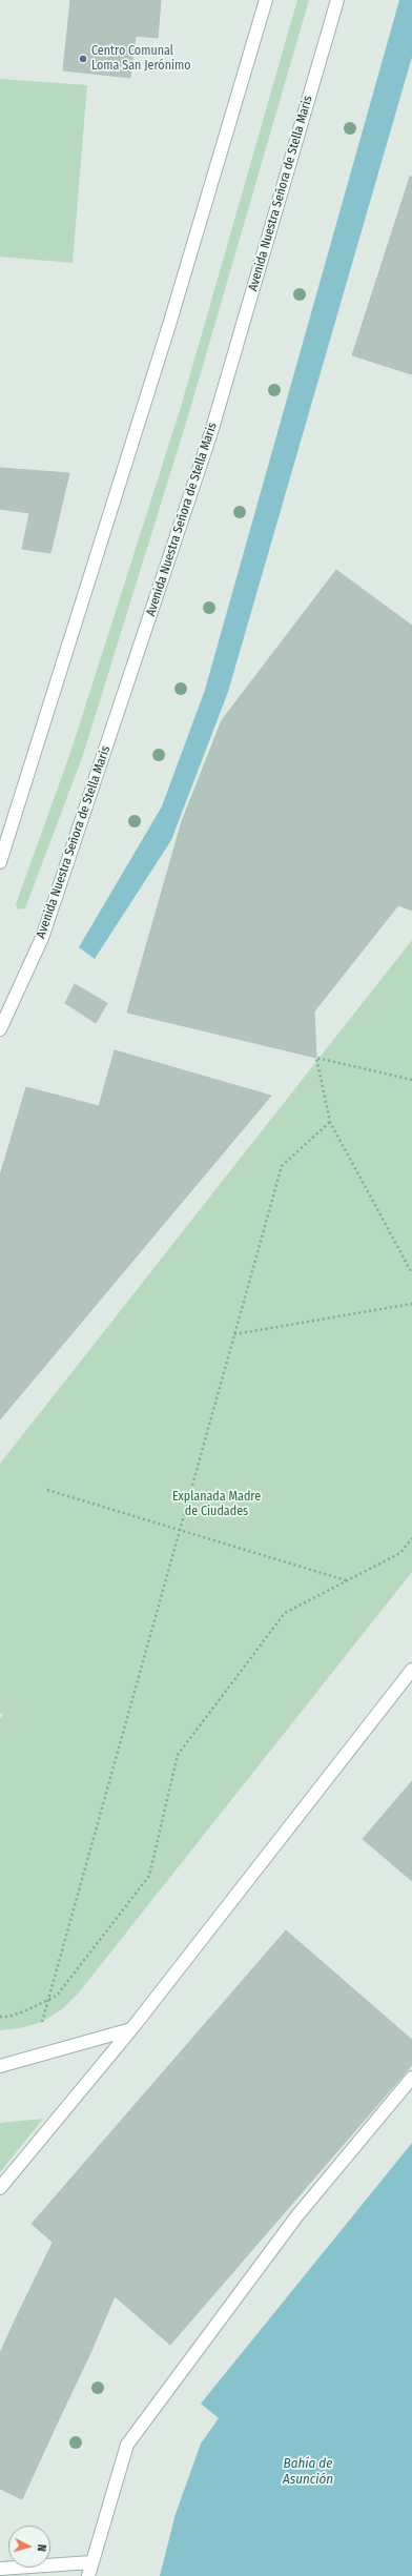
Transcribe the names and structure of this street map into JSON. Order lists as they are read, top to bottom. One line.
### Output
{"streets":{"street":["Avenida Nuestra Señora de Stella Maris"]},"water":["Bahía de Asunción"],"parks":["Explanada Madre de Ciudades"],"places":["Centro Comunal Loma San Jerónimo"],"north":"right"}
